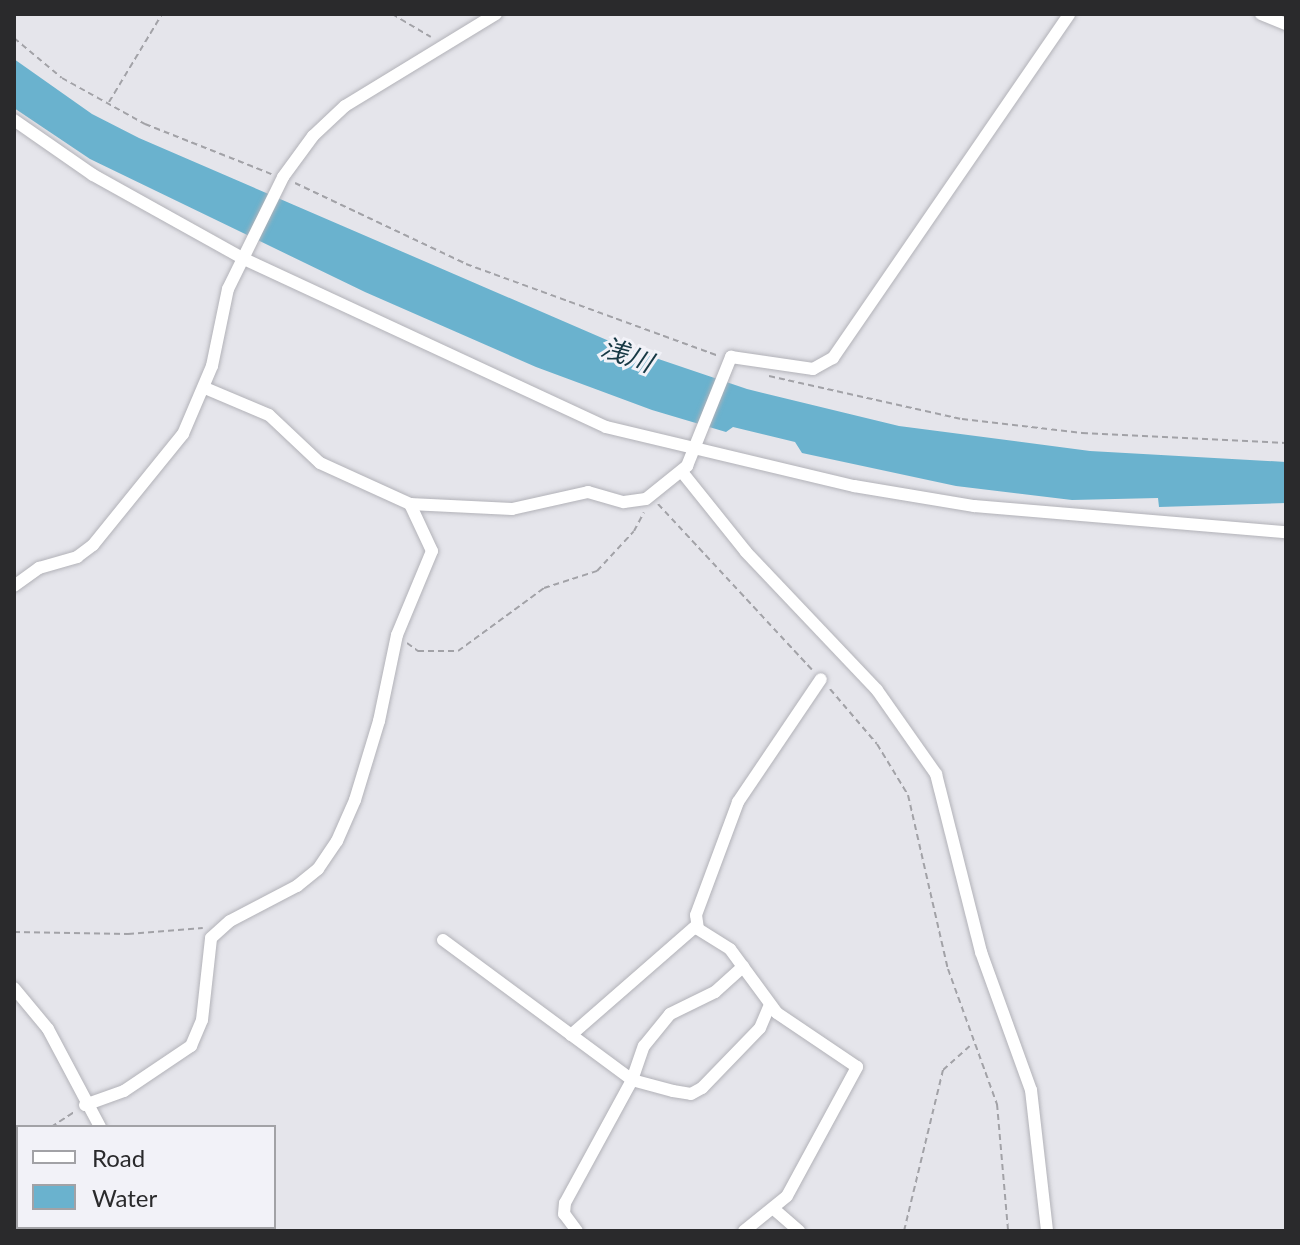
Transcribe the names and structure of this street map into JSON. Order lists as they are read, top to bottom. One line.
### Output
{"water":["浅川"],"legend":["Road","Water"]}
